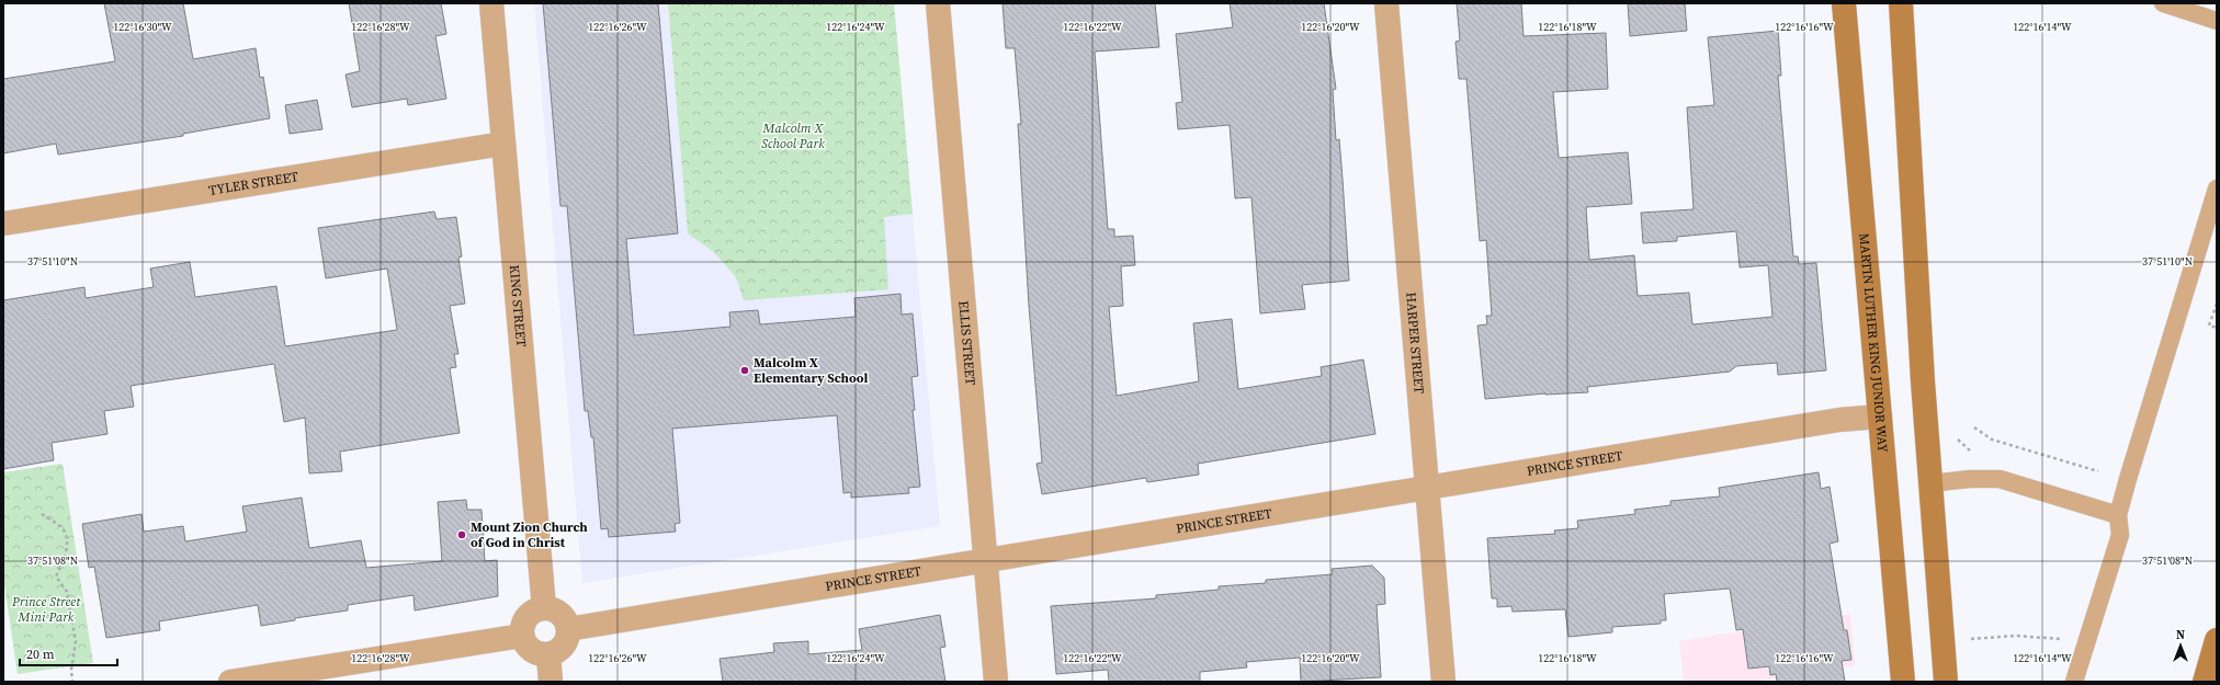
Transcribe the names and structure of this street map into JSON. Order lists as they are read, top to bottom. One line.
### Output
{"streets":{"street":["TYLER STREET","KING STREET","ELLIS STREET","HARPER STREET","MARTIN LUTHER KING JUNIOR WAY","PRINCE STREET"]},"crossings":[["TYLER STREET","KING STREET"],["KING STREET","PRINCE STREET"],["ELLIS STREET","PRINCE STREET"],["HARPER STREET","PRINCE STREET"],["MARTIN LUTHER KING JUNIOR WAY","PRINCE STREET"]],"parks":["Malcolm X School Park","Prince Street Mini Park"],"places":["Malcolm X Elementary School","Mount Zion Church of God in Christ"],"scale_bar":"20 m","north":"top","coordinates":["122°16'30\"W","122°16'28\"W","122°16'26\"W","122°16'24\"W","122°16'22\"W","122°16'20\"W","122°16'18\"W","122°16'16\"W","122°16'14\"W","37°51'10\"N","37°51'08\"N"]}
